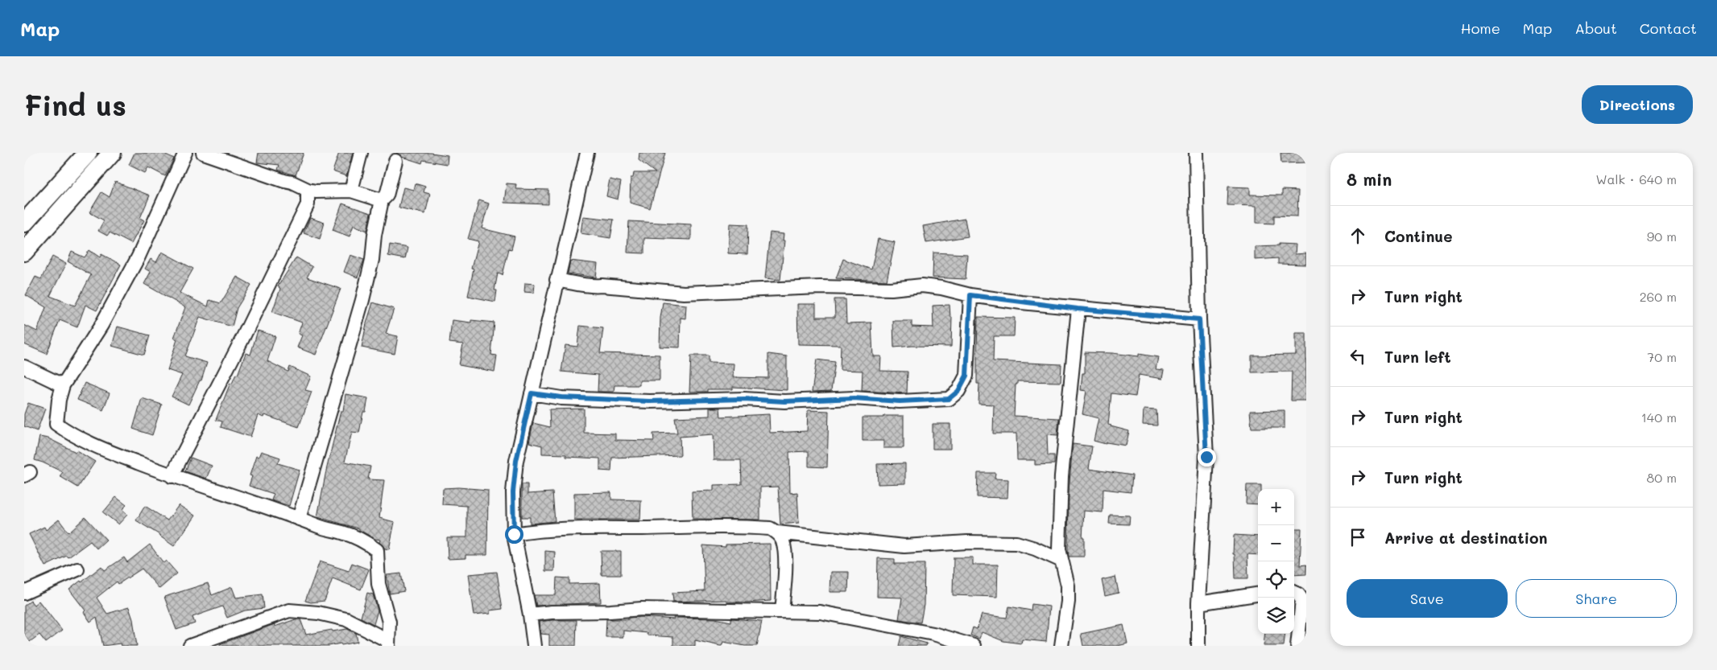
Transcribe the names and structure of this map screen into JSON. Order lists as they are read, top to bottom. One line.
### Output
{"page":{"header":"Map","nav":["Home","Map","About","Contact"],"buttons":["Directions",["Save","Share"]],"title":"Find us","heading":["8 min","Walk · 640 m"],"list":[["Continue","90 m"],["Turn right","260 m"],["Turn left","70 m"],["Turn right","140 m"],["Turn right","80 m"],"Arrive at destination"],"map_buttons":["+","−"]}}
